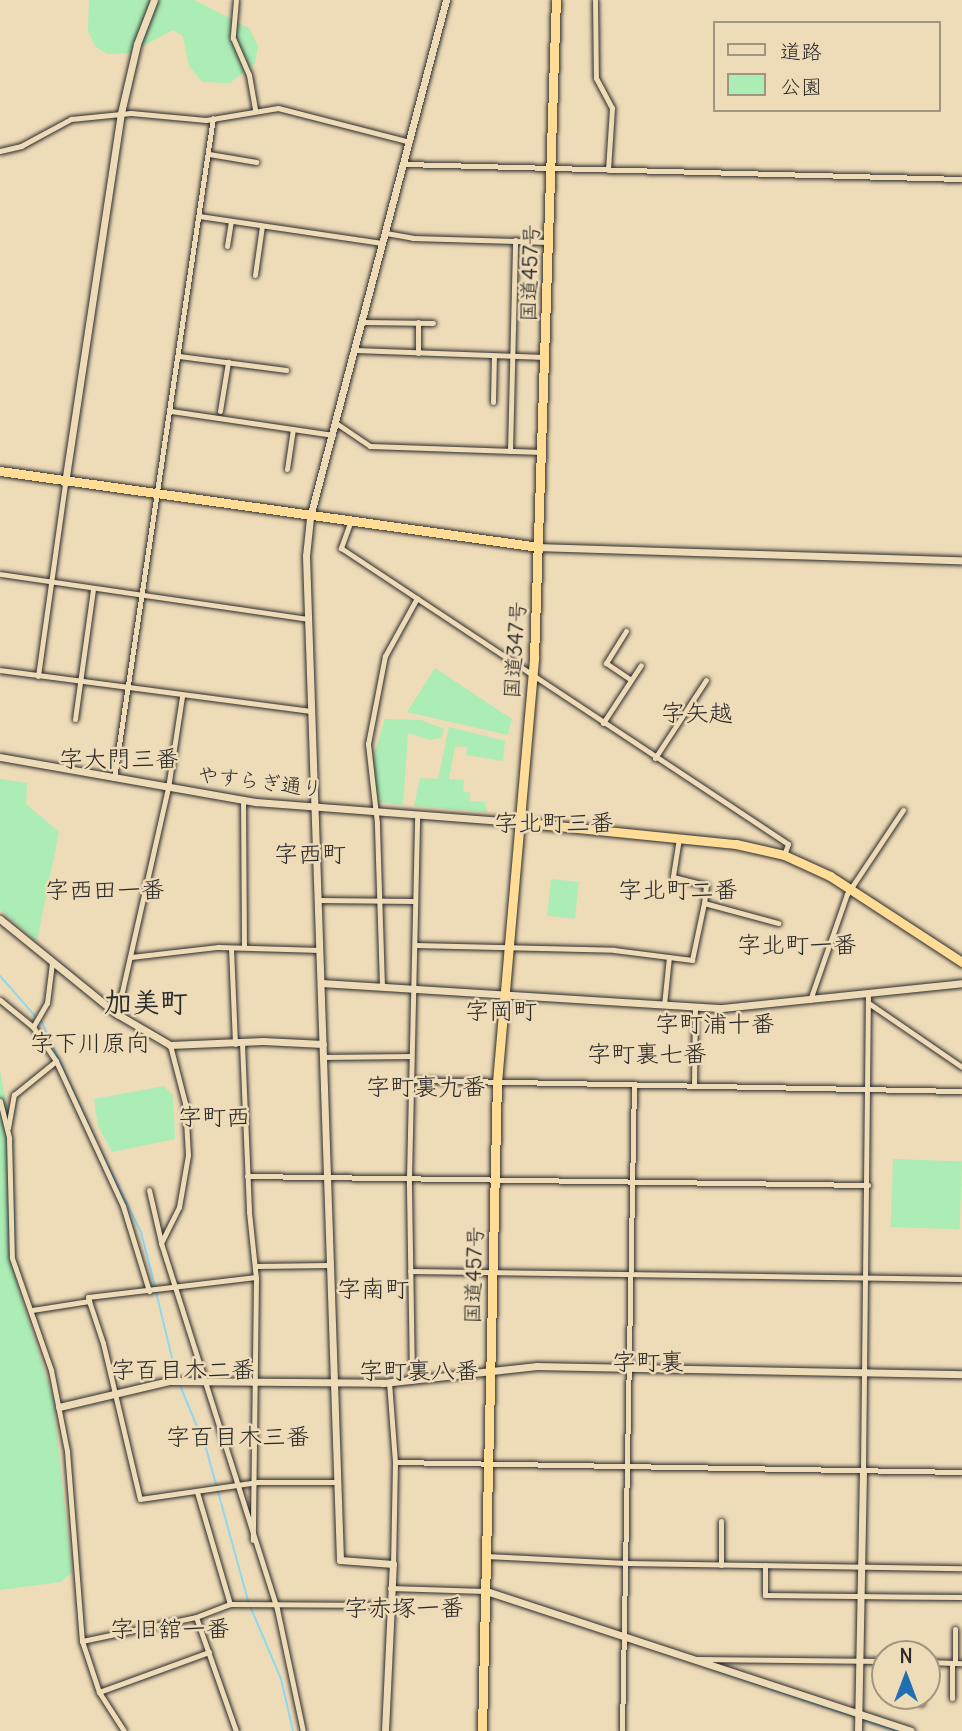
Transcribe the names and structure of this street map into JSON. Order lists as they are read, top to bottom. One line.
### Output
{"streets":{"highway":["国道457号","国道347号"],"street":["やすらぎ通り"]},"crossings":[["国道457号","国道347号"],["国道457号","やすらぎ通り"],["国道347号","やすらぎ通り"]],"districts":["字矢越","字大門三番","字北町三番","字西町","字西田一番","字北町二番","字北町一番","加美町","字岡町","字町浦十番","字下川原向","字町裏七番","字町裏九番","字町西","字南町","字町裏","字百目木二番","字町裏八番","字百目木三番","字赤塚一番","字旧舘一番"],"legend":["道路","公園"],"north":"top"}
